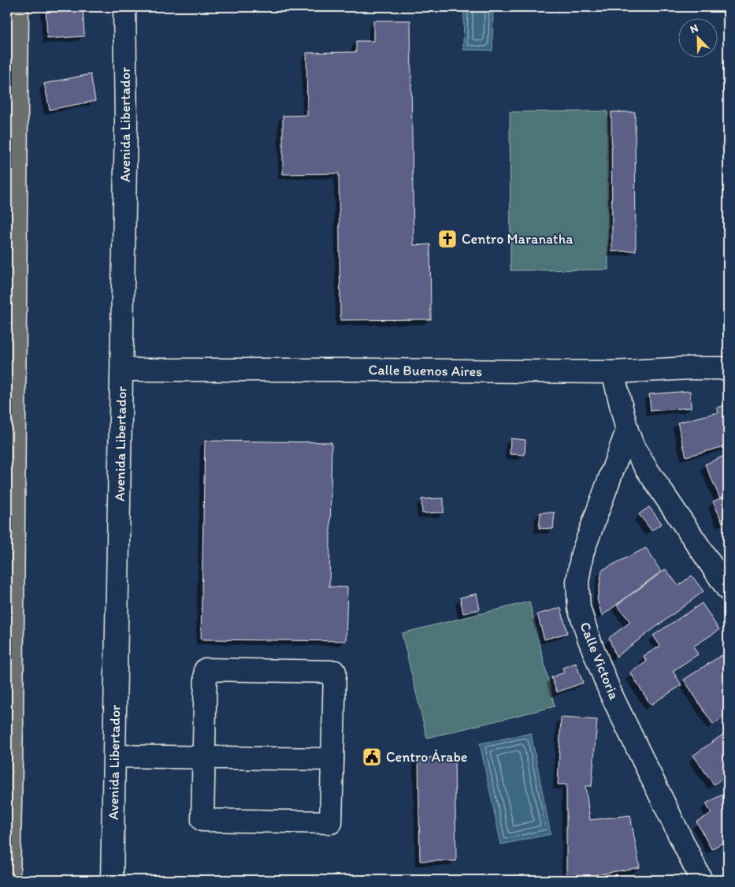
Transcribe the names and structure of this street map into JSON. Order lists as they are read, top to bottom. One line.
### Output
{"streets":{"street":["Avenida Libertador","Calle Buenos Aires","Calle Victoria"]},"crossings":[["Avenida Libertador","Calle Buenos Aires"]],"places":{"church":["Centro Maranatha"],"public building":["Centro Árabe"]},"north":"top left"}
